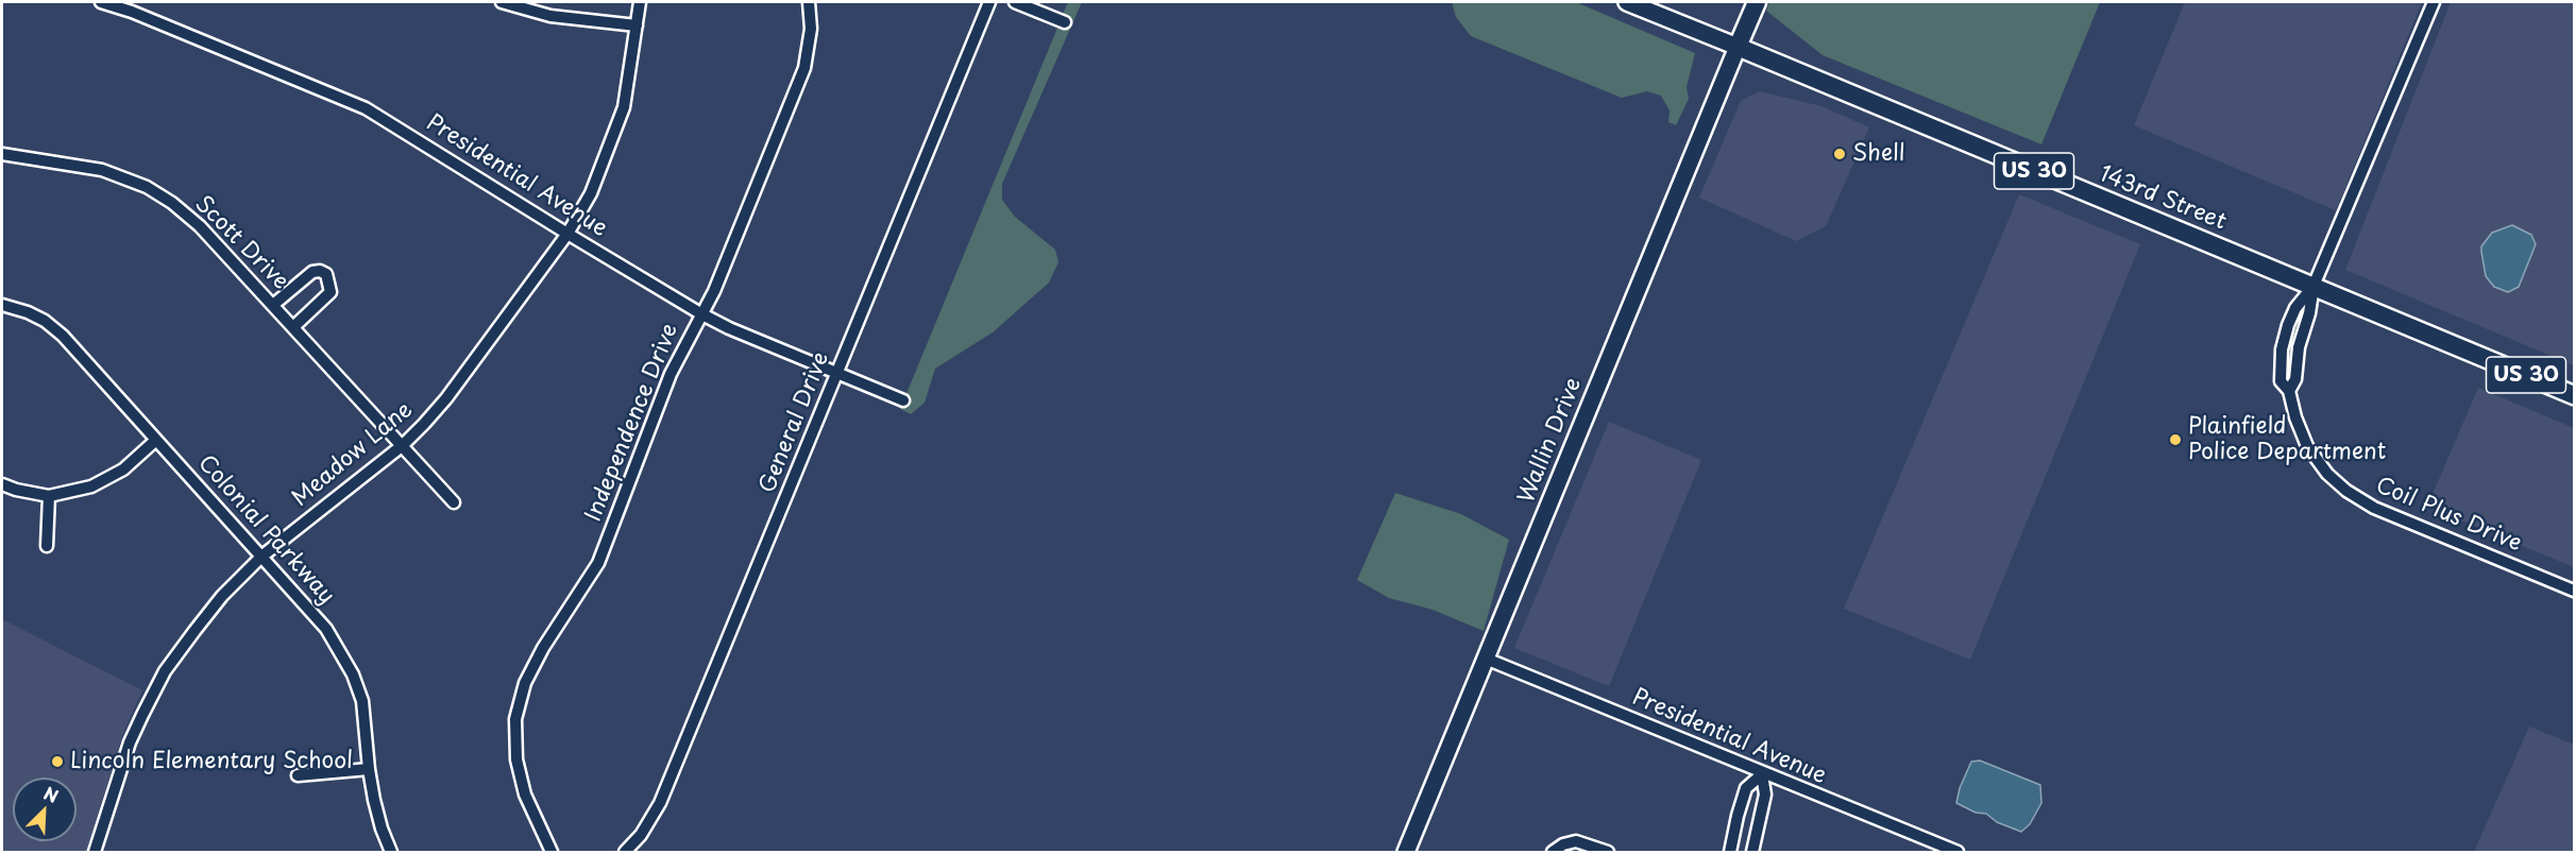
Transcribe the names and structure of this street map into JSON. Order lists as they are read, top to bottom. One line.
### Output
{"streets":{"main road":["US 30","143rd Street","Wallin Drive"],"street":["Presidential Avenue","Scott Drive","Independence Drive","General Drive","Meadow Lane","Coil Plus Drive","Colonial Parkway"]},"crossings":[["Presidential Avenue","Independence Drive"],["Presidential Avenue","General Drive"],["Presidential Avenue","Wallin Drive"],["Presidential Avenue","Meadow Lane"],["143rd Street","Wallin Drive"],["143rd Street","Coil Plus Drive"],["Scott Drive","Meadow Lane"],["Meadow Lane","Colonial Parkway"]],"places":["Shell","Plainfield Police Department","Lincoln Elementary School"],"north":"top right"}
